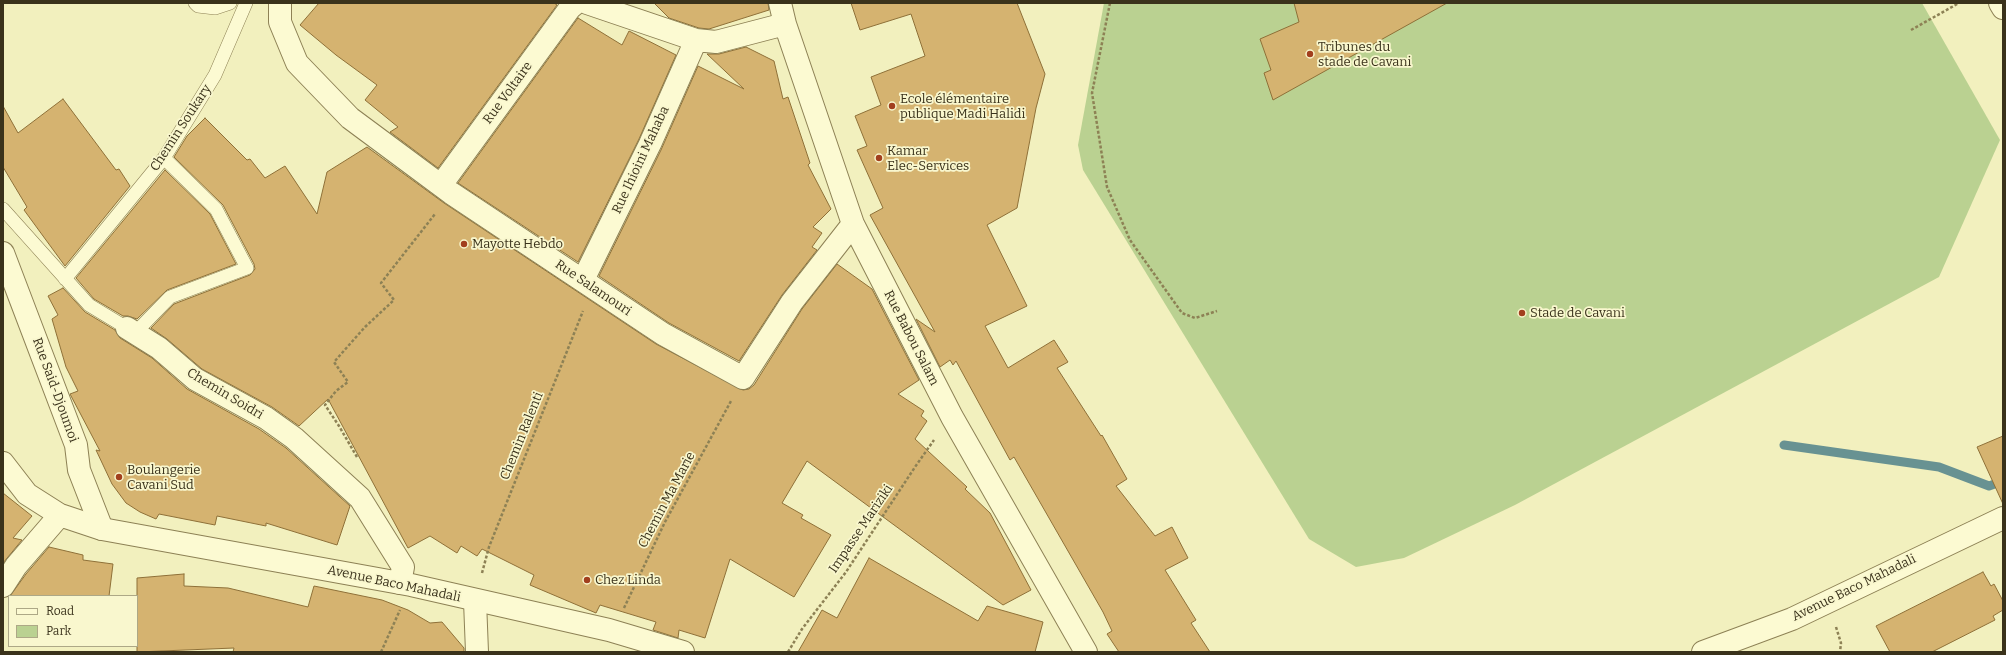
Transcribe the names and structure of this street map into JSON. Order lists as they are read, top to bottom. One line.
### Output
{"streets":{"street":["Rue Voltaire","Rue Ihioini Mahaba","Rue Salamouri","Rue Babou Salam","Rue Said-Djoumoi","Chemin Soidri","Avenue Baco Mahadali"],"lane":["Chemin Soukary"],"path":["Chemin Ralenti","Chemin Ma Marie","Impasse Mariziki"]},"crossings":[["Rue Voltaire","Rue Salamouri"],["Chemin Soukary","Chemin Soidri"],["Rue Ihioini Mahaba","Rue Salamouri"],["Rue Ihioini Mahaba","Chemin Ralenti"],["Rue Salamouri","Chemin Ralenti"],["Rue Salamouri","Chemin Ma Marie"],["Rue Babou Salam","Impasse Mariziki"],["Rue Said-Djoumoi","Avenue Baco Mahadali"],["Chemin Soidri","Avenue Baco Mahadali"],["Chemin Ralenti","Avenue Baco Mahadali"],["Chemin Ma Marie","Avenue Baco Mahadali"]],"places":["Tribunes du stade de Cavani","Ecole élémentaire publique Madi Halidi","Kamar Elec-Services","Mayotte Hebdo","Stade de Cavani","Boulangerie Cavani Sud","Chez Linda"],"legend":["Road","Park"]}
